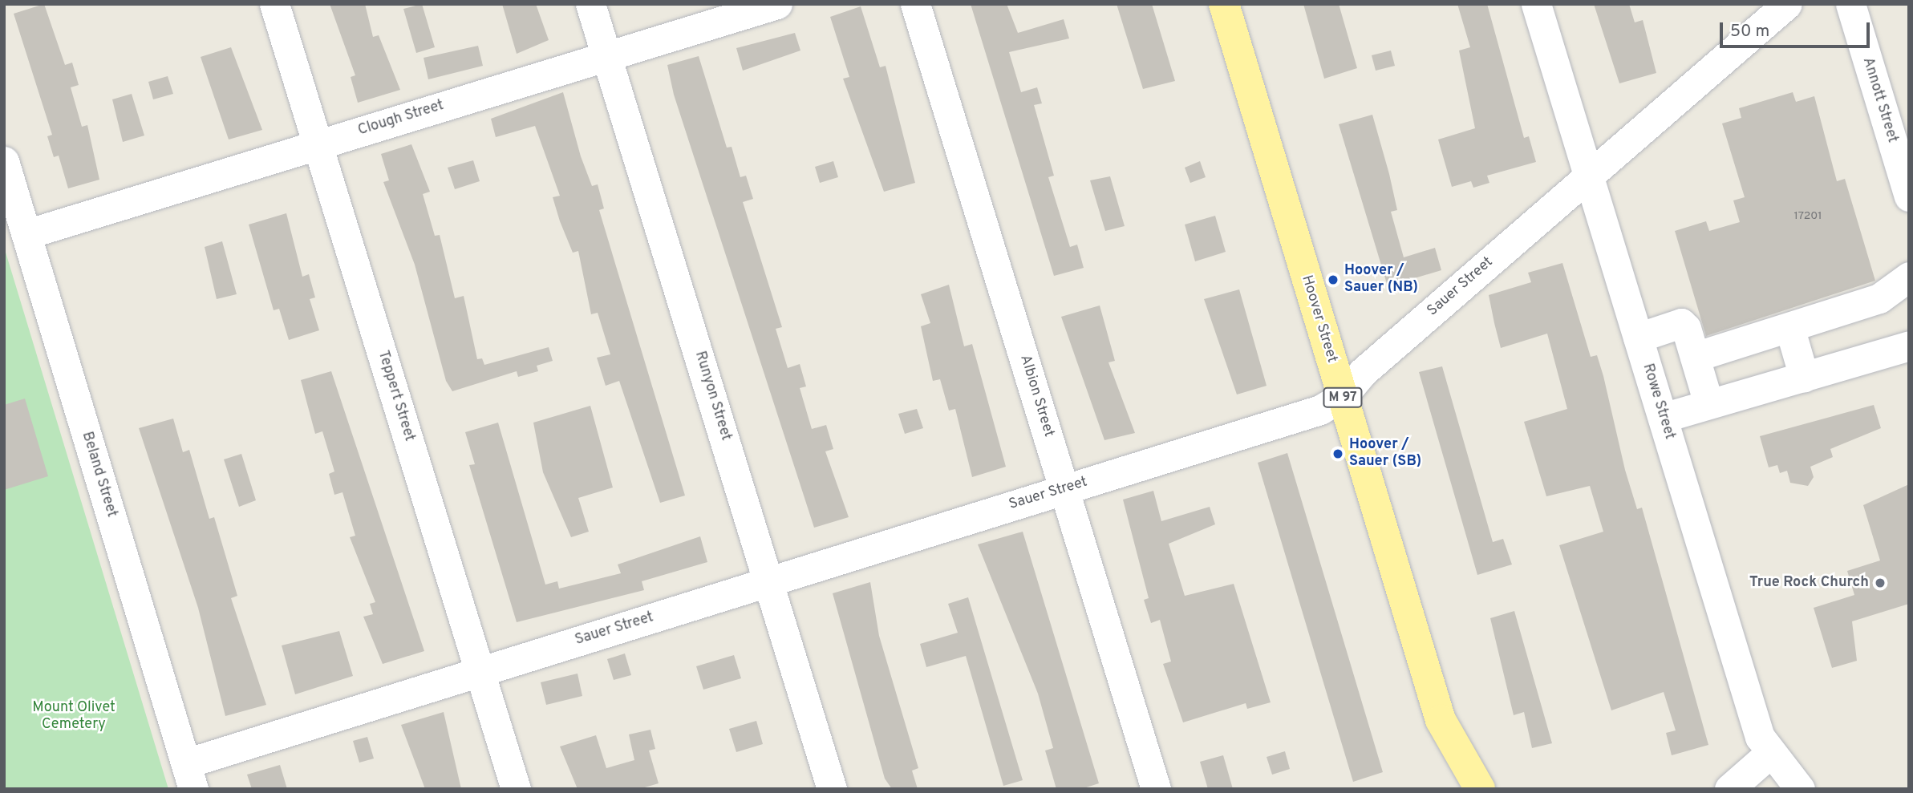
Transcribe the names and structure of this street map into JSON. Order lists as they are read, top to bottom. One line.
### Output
{"streets":{"main road":["Hoover Street","M 97"],"street":["Annott Street","Clough Street","Sauer Street","Teppert Street","Runyon Street","Albion Street","Rowe Street","Beland Street"]},"crossings":[["Clough Street","Teppert Street"],["Clough Street","Runyon Street"],["Clough Street","Beland Street"],["Sauer Street","Hoover Street"],["Sauer Street","Teppert Street"],["Sauer Street","Runyon Street"],["Sauer Street","Albion Street"],["Sauer Street","Rowe Street"],["Sauer Street","Beland Street"]],"parks":["Mount Olivet Cemetery"],"places":["Hoover / Sauer (NB)","Hoover / Sauer (SB)","True Rock Church"],"house_numbers":["17201"],"scale_bar":"50 m"}
